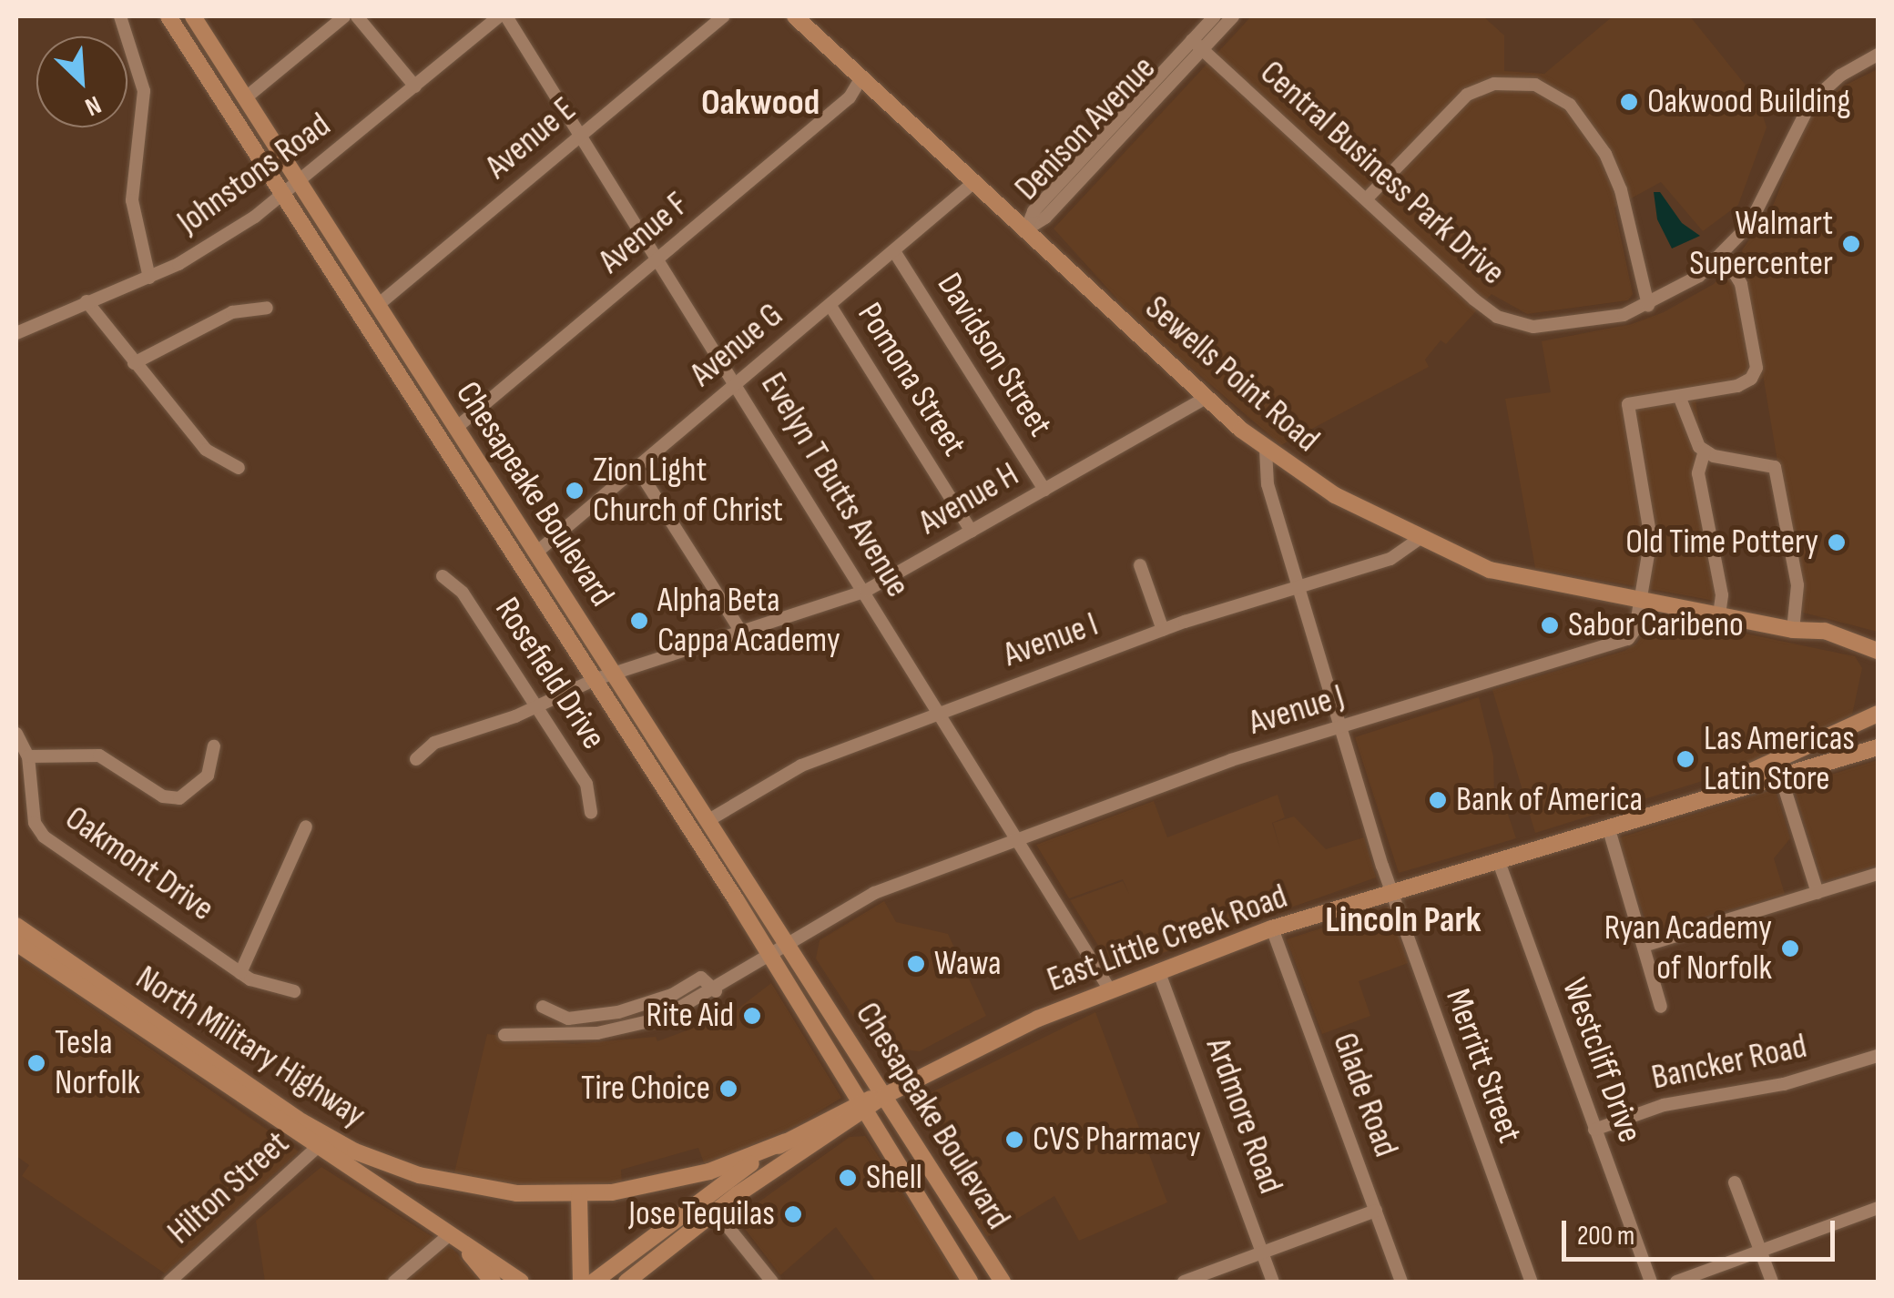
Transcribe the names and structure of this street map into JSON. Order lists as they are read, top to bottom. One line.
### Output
{"streets":{"main road":["Sewells Point Road","Chesapeake Boulevard","East Little Creek Road","North Military Highway"],"street":["Denison Avenue","Avenue E","Central Business Park Drive","Johnstons Road","Avenue F","Avenue G","Davidson Street","Pomona Street","Evelyn T Butts Avenue","Avenue H","Avenue I","Rosefield Drive","Avenue J","Oakmont Drive","Westcliff Drive","Bancker Road","Merritt Street","Glade Road","Ardmore Road","Hilton Street"]},"crossings":[["Denison Avenue","Central Business Park Drive"],["Denison Avenue","Sewells Point Road"],["Avenue E","Evelyn T Butts Avenue"],["Avenue E","Chesapeake Boulevard"],["Johnstons Road","Chesapeake Boulevard"],["Avenue F","Sewells Point Road"],["Avenue F","Evelyn T Butts Avenue"],["Avenue F","Chesapeake Boulevard"],["Avenue G","Davidson Street"],["Avenue G","Sewells Point Road"],["Avenue G","Pomona Street"],["Avenue G","Evelyn T Butts Avenue"],["Avenue G","Chesapeake Boulevard"],["Davidson Street","Avenue H"],["Sewells Point Road","Avenue H"],["Sewells Point Road","Avenue I"],["Sewells Point Road","Avenue J"],["Sewells Point Road","Merritt Street"],["Pomona Street","Avenue H"],["Evelyn T Butts Avenue","Avenue H"],["Evelyn T Butts Avenue","Avenue I"],["Evelyn T Butts Avenue","Avenue J"],["Evelyn T Butts Avenue","East Little Creek Road"],["Chesapeake Boulevard","Avenue H"],["Chesapeake Boulevard","Avenue I"],["Chesapeake Boulevard","Avenue J"],["Chesapeake Boulevard","East Little Creek Road"],["Avenue H","Rosefield Drive"],["Avenue I","Merritt Street"],["Avenue J","Merritt Street"],["East Little Creek Road","North Military Highway"],["East Little Creek Road","Westcliff Drive"],["East Little Creek Road","Merritt Street"],["East Little Creek Road","Glade Road"],["East Little Creek Road","Ardmore Road"],["North Military Highway","Hilton Street"],["Westcliff Drive","Bancker Road"]],"districts":["Oakwood","Lincoln Park"],"places":["Oakwood Building","Walmart Supercenter","Zion Light Church of Christ","Old Time Pottery","Alpha Beta Cappa Academy","Sabor Caribeno","Las Americas Latin Store","Bank of America","Ryan Academy of Norfolk","Wawa","Rite Aid","Tesla Norfolk","Tire Choice","CVS Pharmacy","Shell","Jose Tequilas"],"scale_bar":"200 m","north":"bottom right"}
